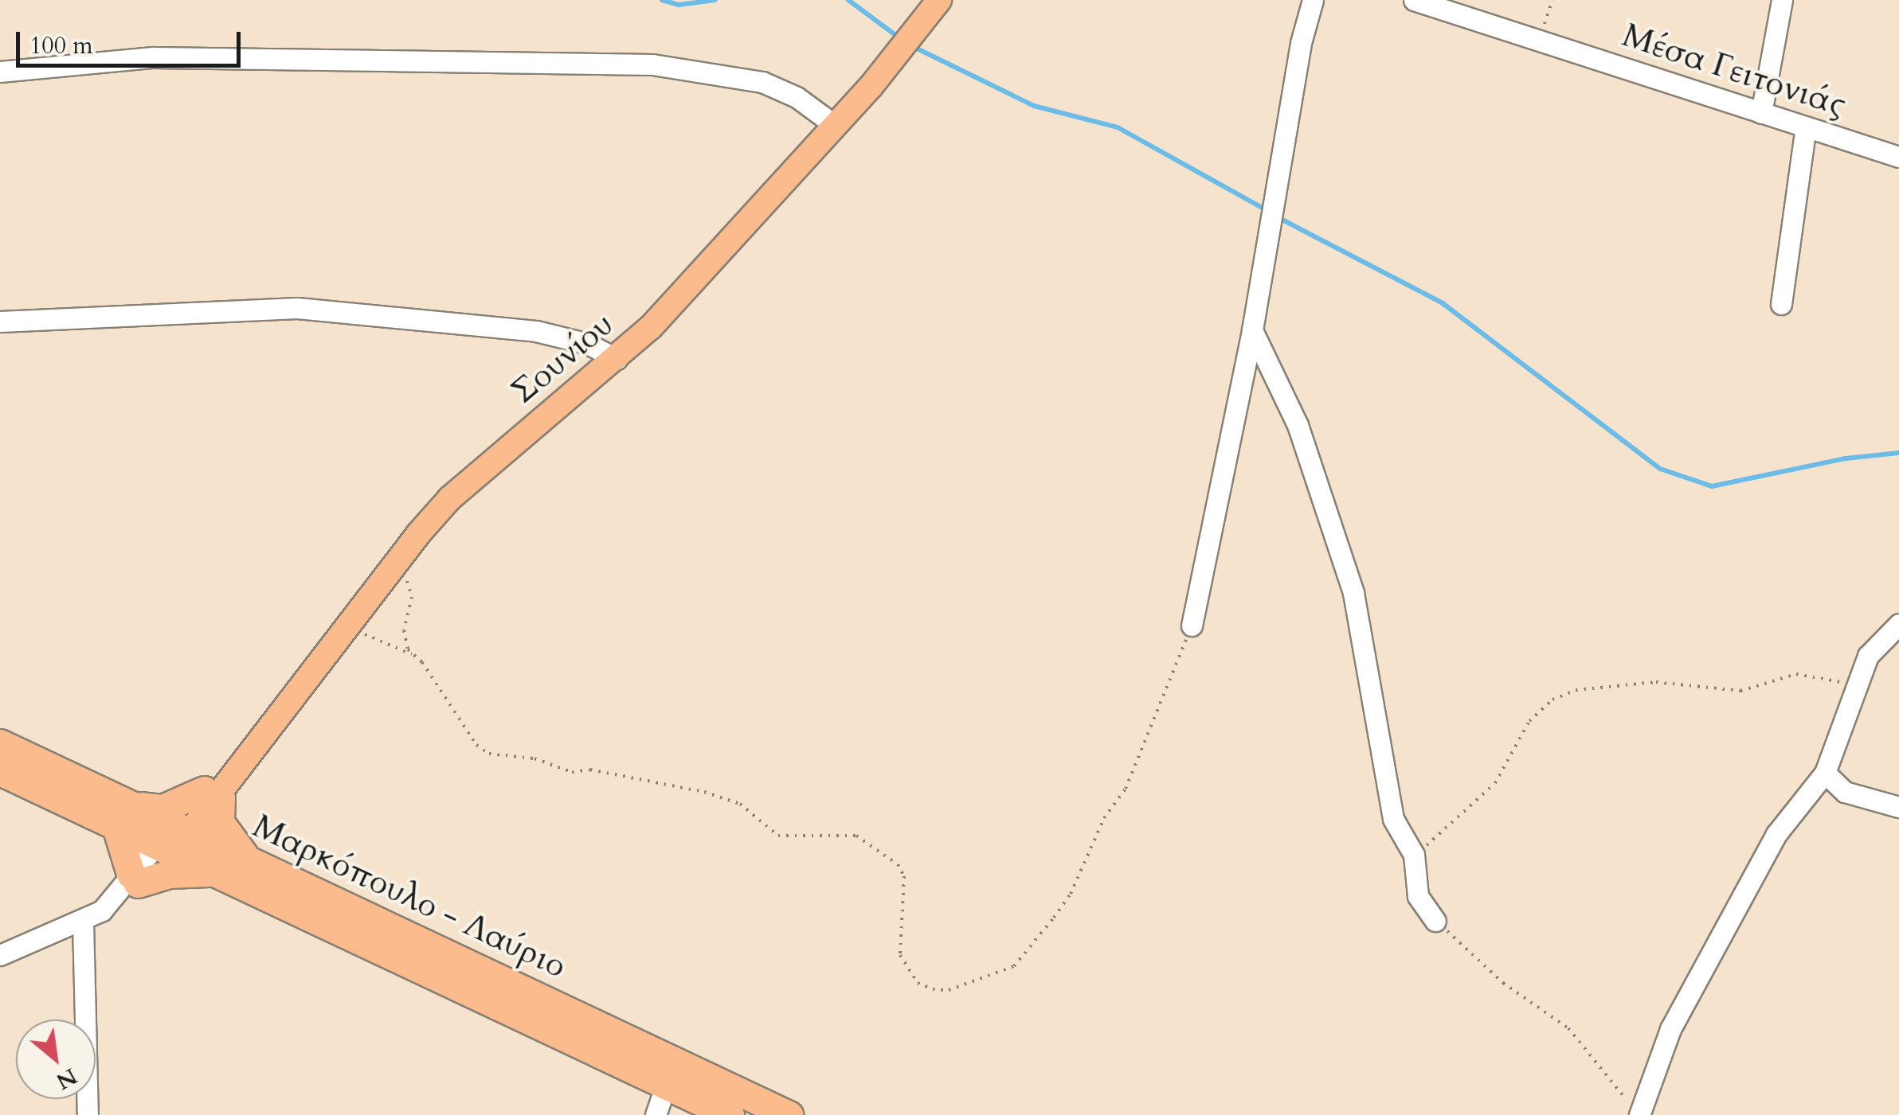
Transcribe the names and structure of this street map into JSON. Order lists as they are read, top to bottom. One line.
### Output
{"streets":{"highway":["Μαρκόπουλο - Λαύριο"],"main road":["Σουνίου"],"street":["Μέσα Γειτονιάς"]},"crossings":[["Σουνίου","Μαρκόπουλο - Λαύριο"]],"scale_bar":"100 m","north":"bottom right"}
